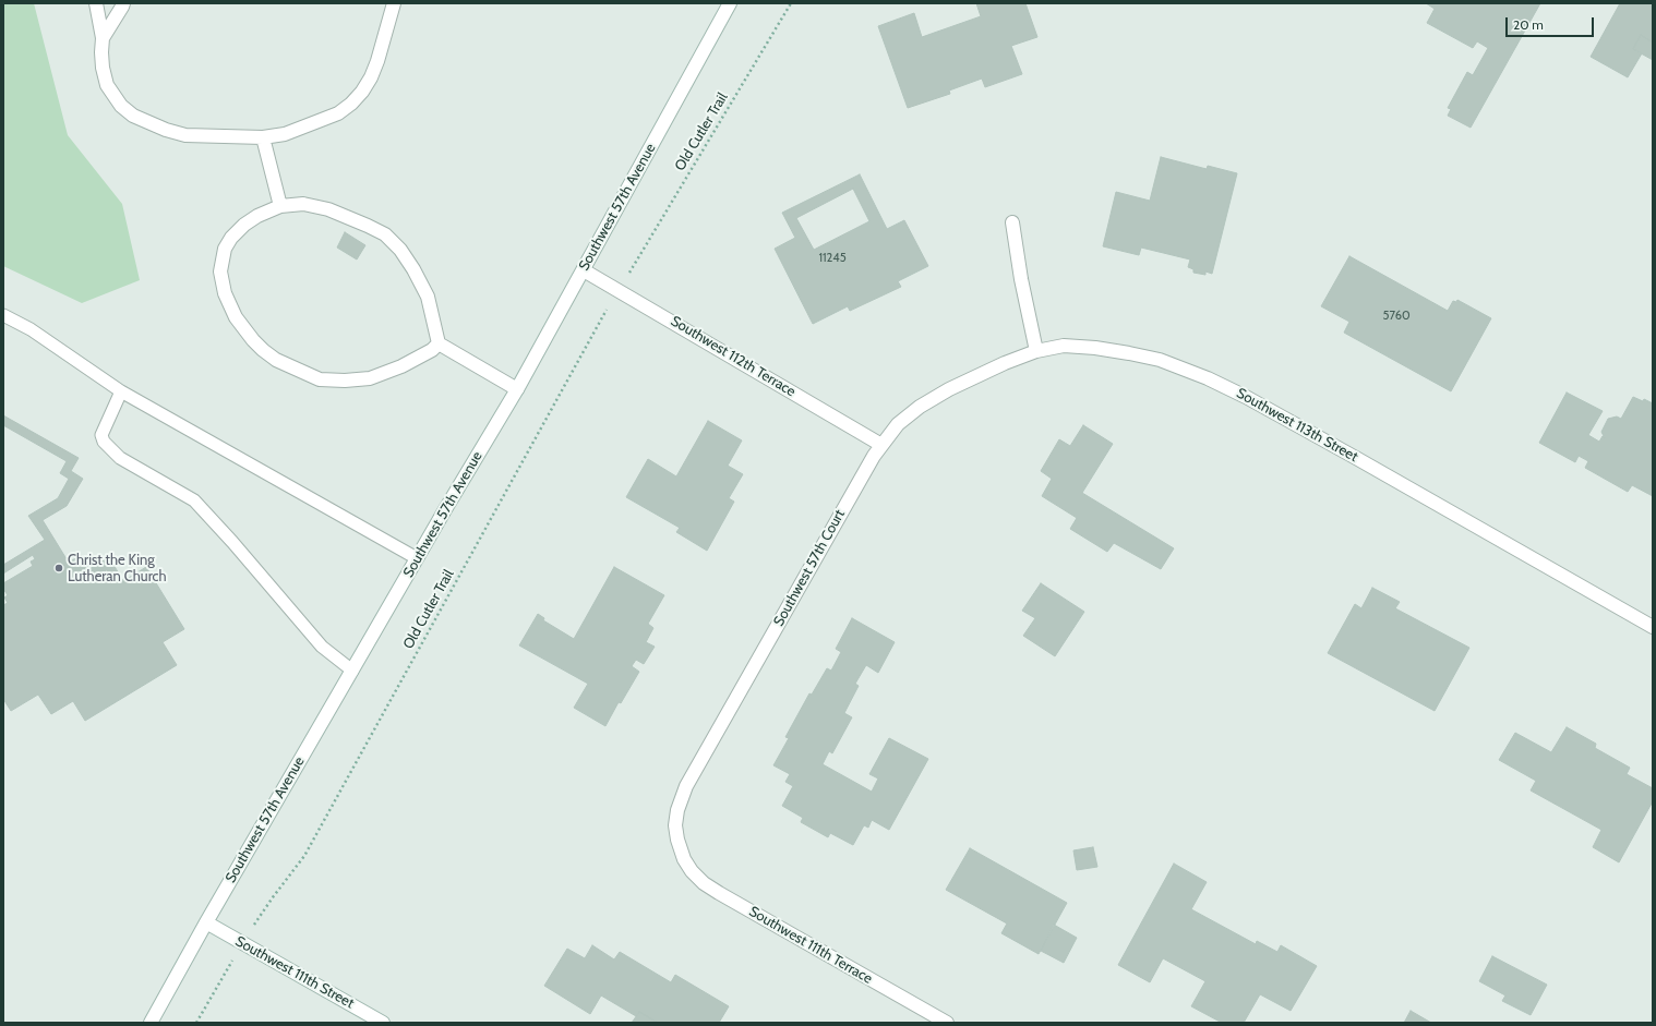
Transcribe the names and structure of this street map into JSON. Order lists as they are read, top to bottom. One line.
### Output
{"streets":{"street":["Southwest 57th Avenue","Southwest 112th Terrace","Southwest 113th Street","Southwest 57th Court","Southwest 111th Terrace","Southwest 111th Street"],"path":["Old Cutler Trail"]},"crossings":[["Southwest 57th Avenue","Southwest 112th Terrace"],["Southwest 57th Avenue","Southwest 111th Street"],["Southwest 112th Terrace","Southwest 57th Court"],["Southwest 113th Street","Southwest 57th Court"],["Southwest 57th Court","Southwest 111th Terrace"]],"places":["Christ the King Lutheran Church"],"house_numbers":["11245","5760"],"scale_bar":"20 m"}
